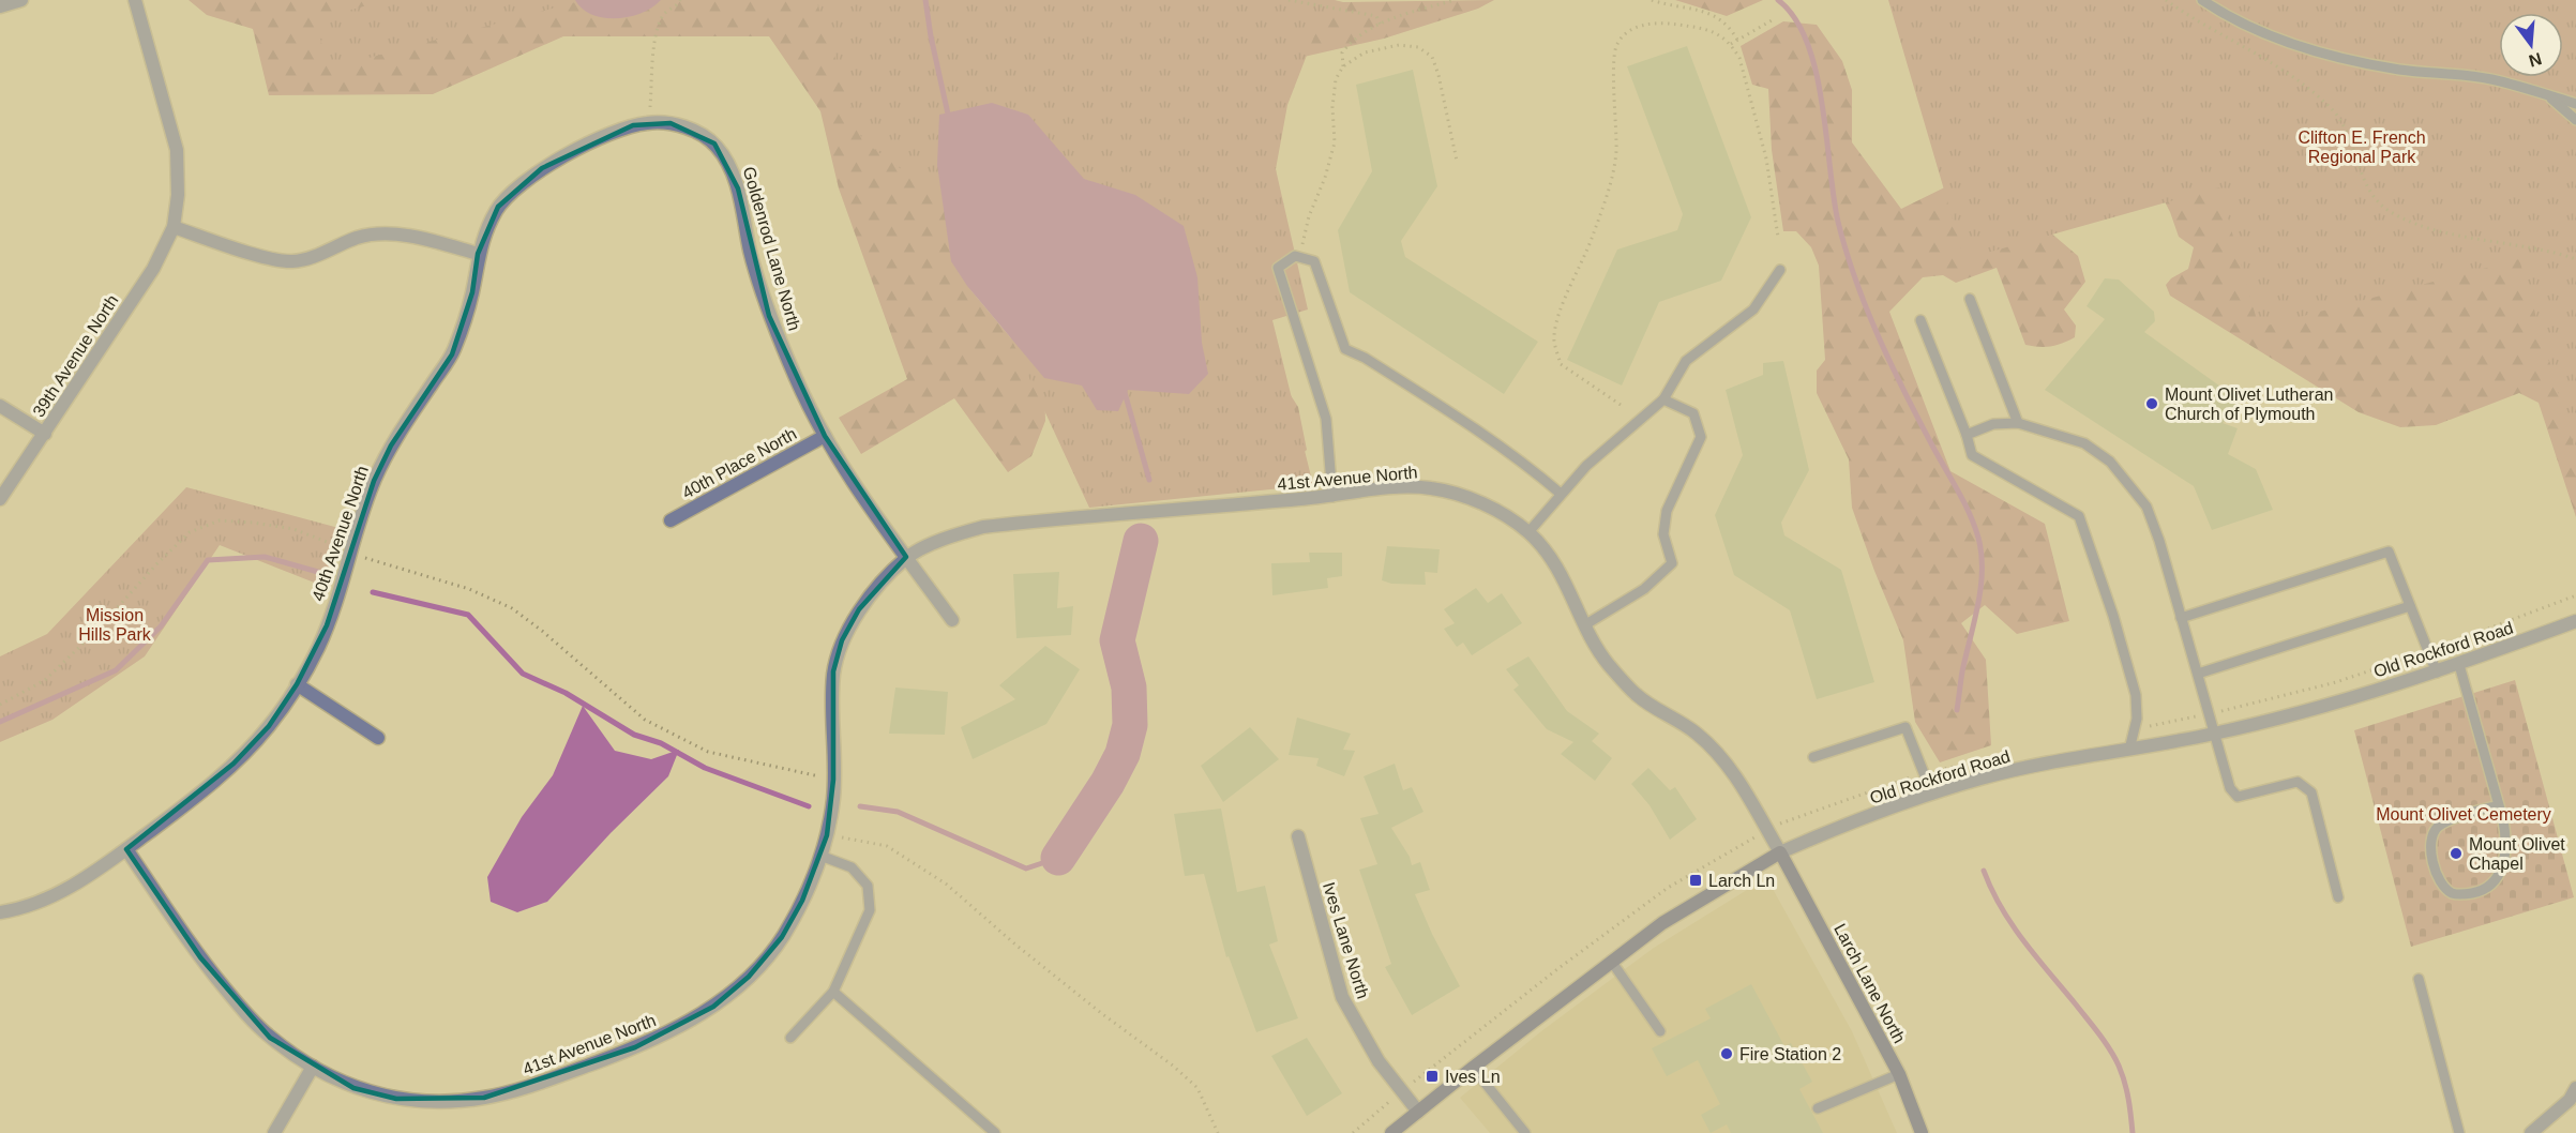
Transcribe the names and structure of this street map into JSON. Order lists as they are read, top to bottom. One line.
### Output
{"streets":{"street":["Goldenrod Lane North","39th Avenue North","40th Place North","41st Avenue North","40th Avenue North","Old Rockford Road","Ives Lane North","Larch Lane North"]},"crossings":[["Goldenrod Lane North","40th Place North"],["Goldenrod Lane North","41st Avenue North"],["Goldenrod Lane North","40th Avenue North"],["41st Avenue North","40th Avenue North"],["41st Avenue North","Old Rockford Road"],["41st Avenue North","Larch Lane North"],["Old Rockford Road","Ives Lane North"],["Old Rockford Road","Larch Lane North"]],"parks":["Clifton E. French Regional Park","Mission Hills Park","Mount Olivet Cemetery"],"places":{"other":["Mount Olivet Lutheran Church of Plymouth","Mount Olivet Chapel","Fire Station 2"],"transit":["Larch Ln","Ives Ln"]},"north":"bottom"}
